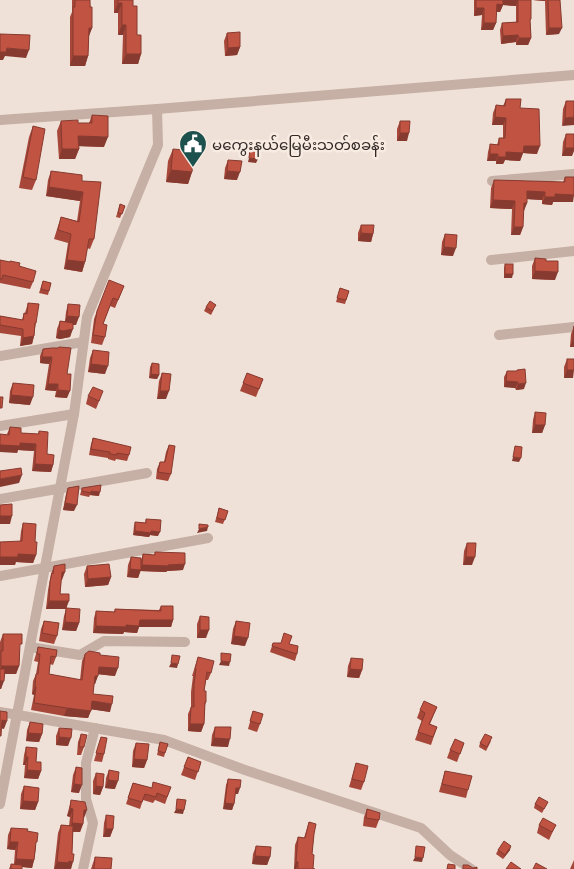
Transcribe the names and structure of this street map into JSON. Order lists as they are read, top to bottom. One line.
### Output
{"places":{"public building":["မကွေးနယ်မြေမီးသတ်စခန်း"]}}
